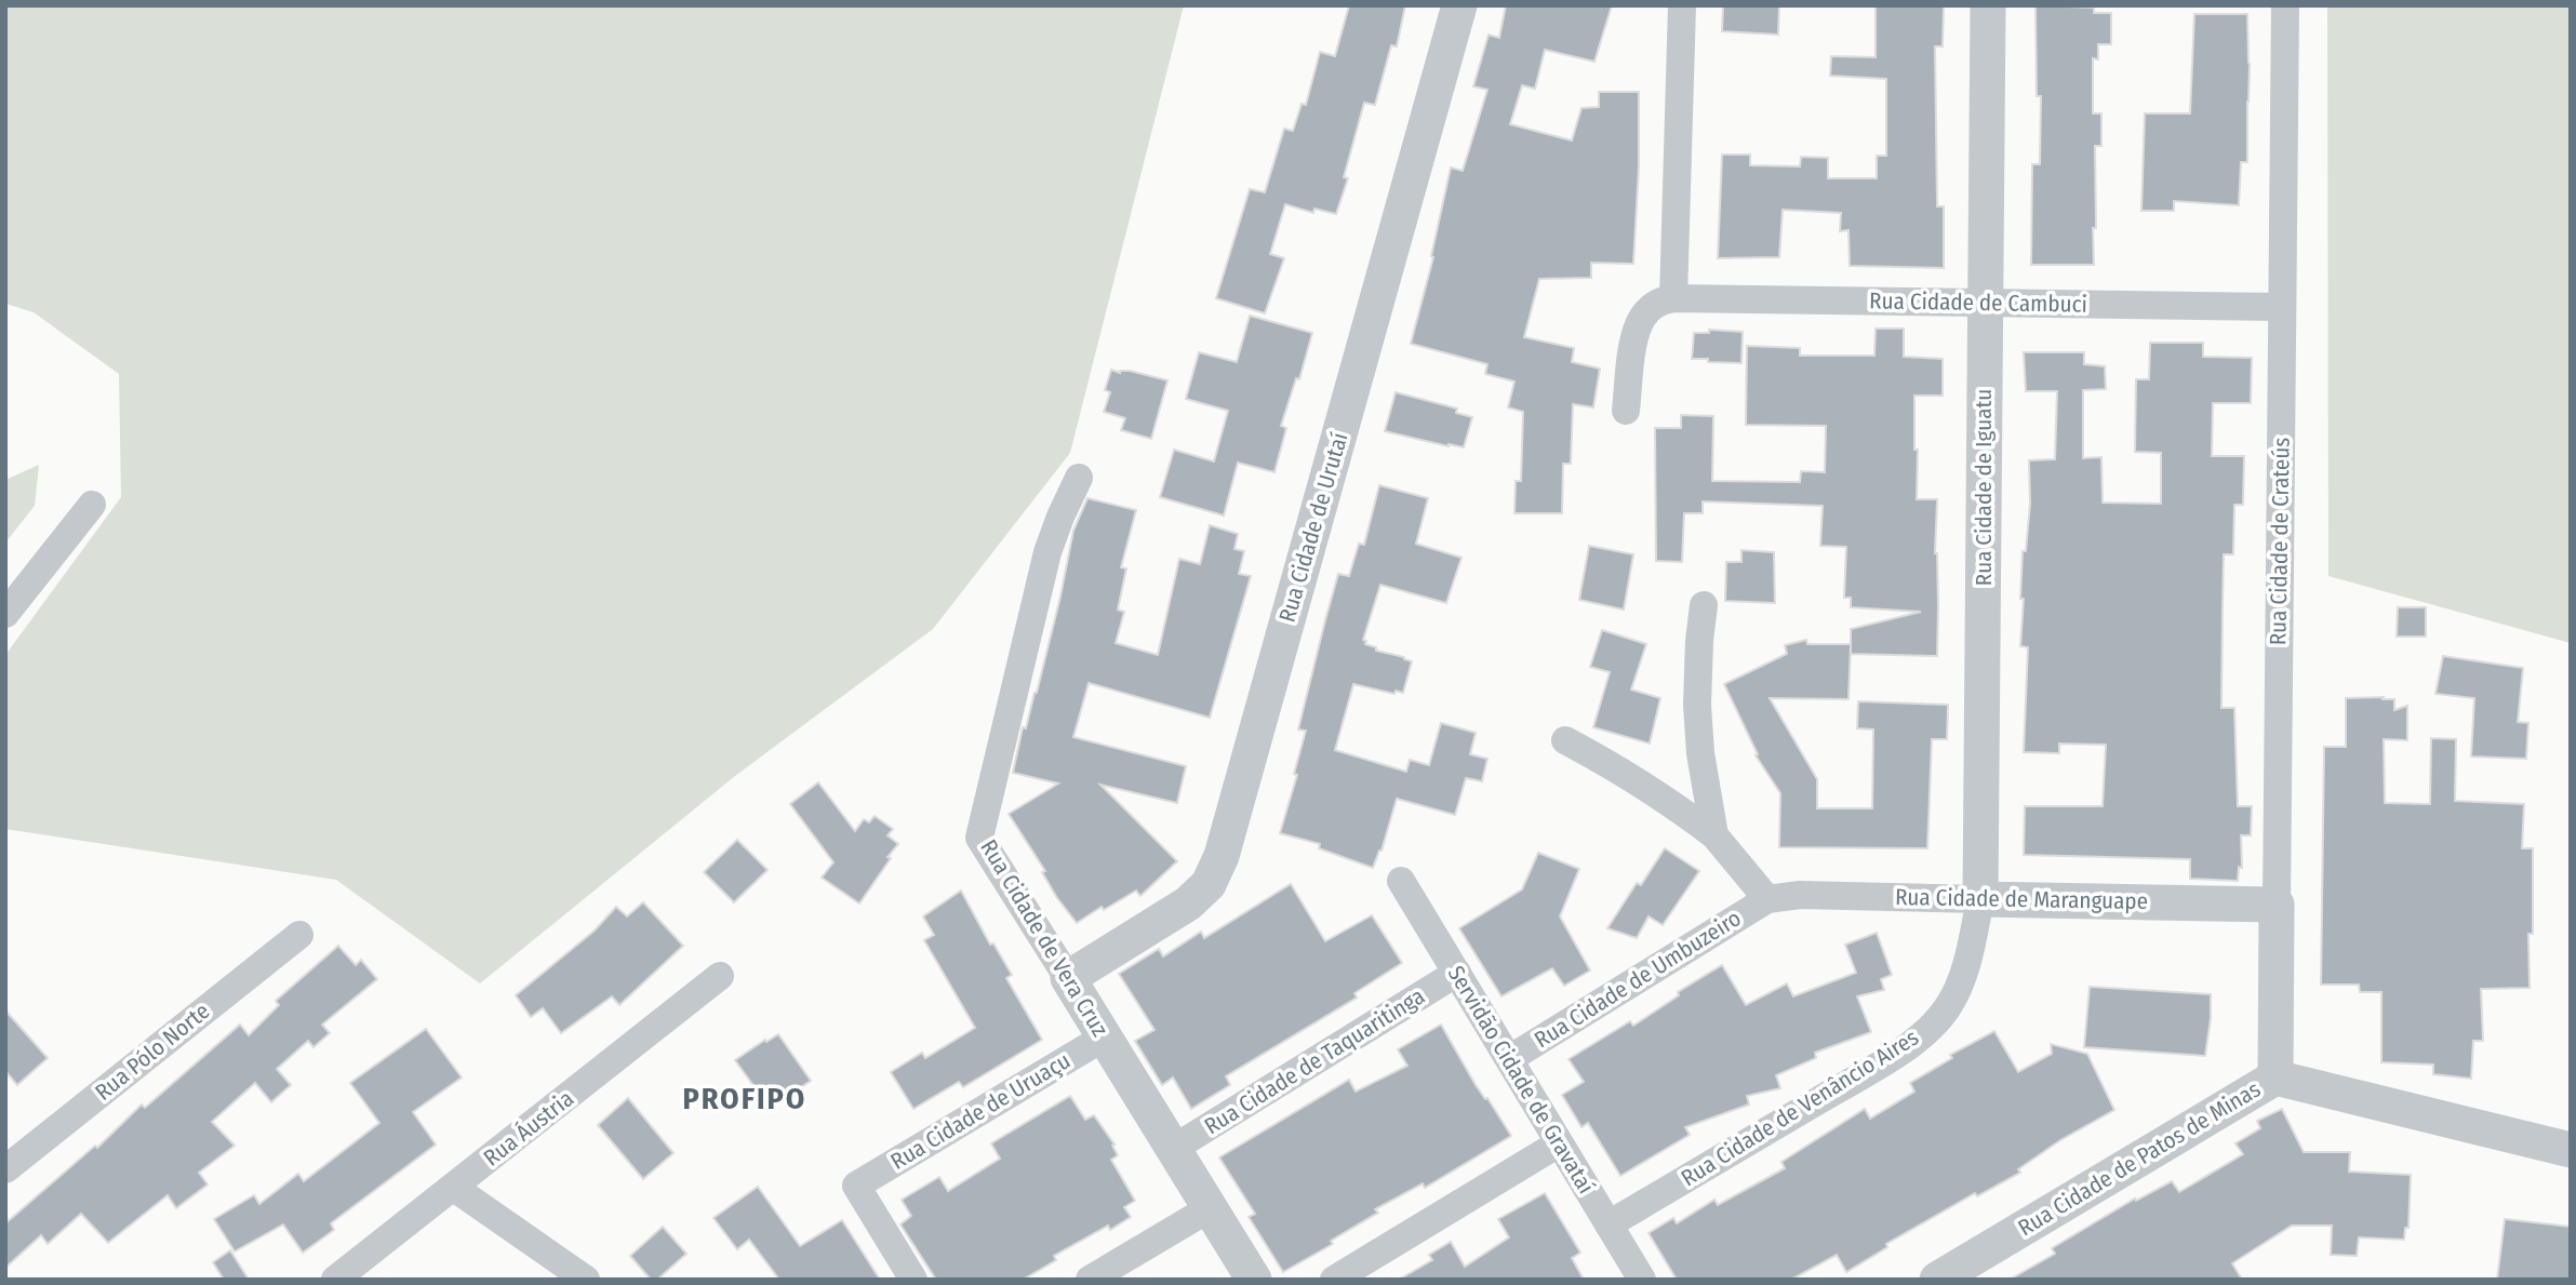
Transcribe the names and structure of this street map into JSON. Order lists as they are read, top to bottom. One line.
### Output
{"streets":{"street":["Rua Cidade de Cambuci","Rua Cidade de Iguatu","Rua Cidade de Urutaí","Rua Cidade de Crateús","Rua Cidade de Maranguape","Rua Cidade de Vera Cruz","Rua Cidade de Umbuzeiro","Rua Pólo Norte","Rua Cidade de Taquaritinga","Servidão Cidade de Gravataí","Rua Cidade de Venâncio Aires","Rua Cidade de Uruaçu","Rua Áustria","Rua Cidade de Patos de Minas"]},"crossings":[["Rua Cidade de Cambuci","Rua Cidade de Iguatu"],["Rua Cidade de Cambuci","Rua Cidade de Crateús"],["Rua Cidade de Iguatu","Rua Cidade de Maranguape"],["Rua Cidade de Iguatu","Rua Cidade de Venâncio Aires"],["Rua Cidade de Urutaí","Rua Cidade de Vera Cruz"],["Rua Cidade de Crateús","Rua Cidade de Maranguape"],["Rua Cidade de Crateús","Rua Cidade de Patos de Minas"],["Rua Cidade de Maranguape","Rua Cidade de Umbuzeiro"],["Rua Cidade de Vera Cruz","Rua Cidade de Taquaritinga"],["Rua Cidade de Vera Cruz","Rua Cidade de Uruaçu"],["Rua Cidade de Umbuzeiro","Servidão Cidade de Gravataí"],["Rua Cidade de Taquaritinga","Servidão Cidade de Gravataí"],["Servidão Cidade de Gravataí","Rua Cidade de Venâncio Aires"]],"districts":["PROFIPO"]}
